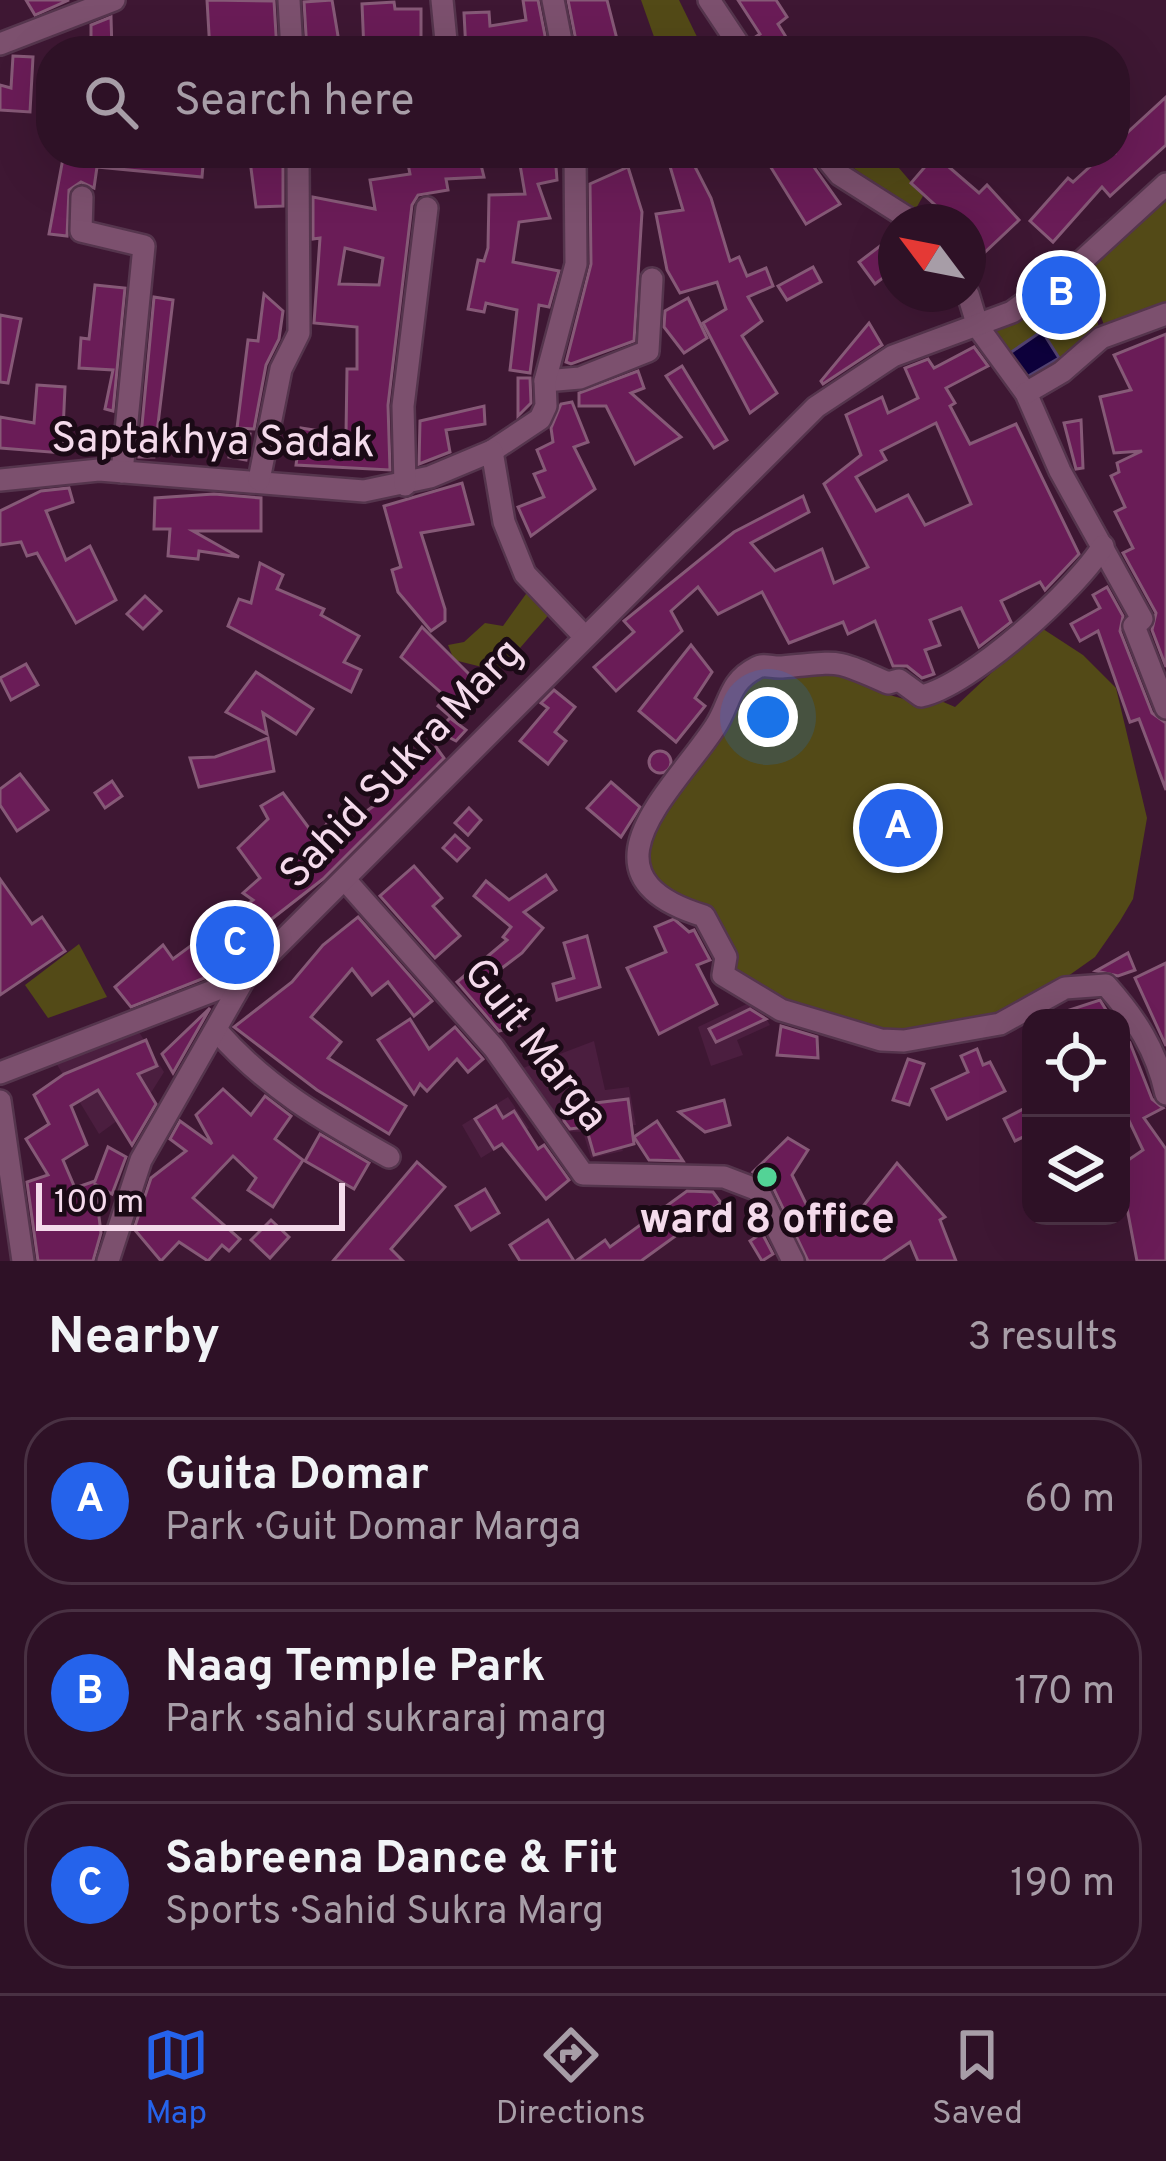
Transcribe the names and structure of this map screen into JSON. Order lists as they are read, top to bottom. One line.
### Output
{"streets":{"street":["Saptakhya Sadak","Sahid Sukra Marg","Guit Marga"]},"crossings":[["Sahid Sukra Marg","Guit Marga"]],"places":["ward 8 office"],"scale_bar":"100 m","north":"top left","page":{"search":"Search here","pins":["B","A","C"],"scale":"100 m","heading":["Nearby","3 results"],"list":[{"mark":"A","name":"Guita Domar","note":"Park · Guit Domar Marga","value":"60 m"},{"mark":"B","name":"Naag Temple Park","note":"Park · sahid sukraraj marg","value":"170 m"},{"mark":"C","name":"Sabreena Dance & Fit","note":"Sports · Sahid Sukra Marg","value":"190 m"}],"nav":["Map","Directions","Saved"]}}
